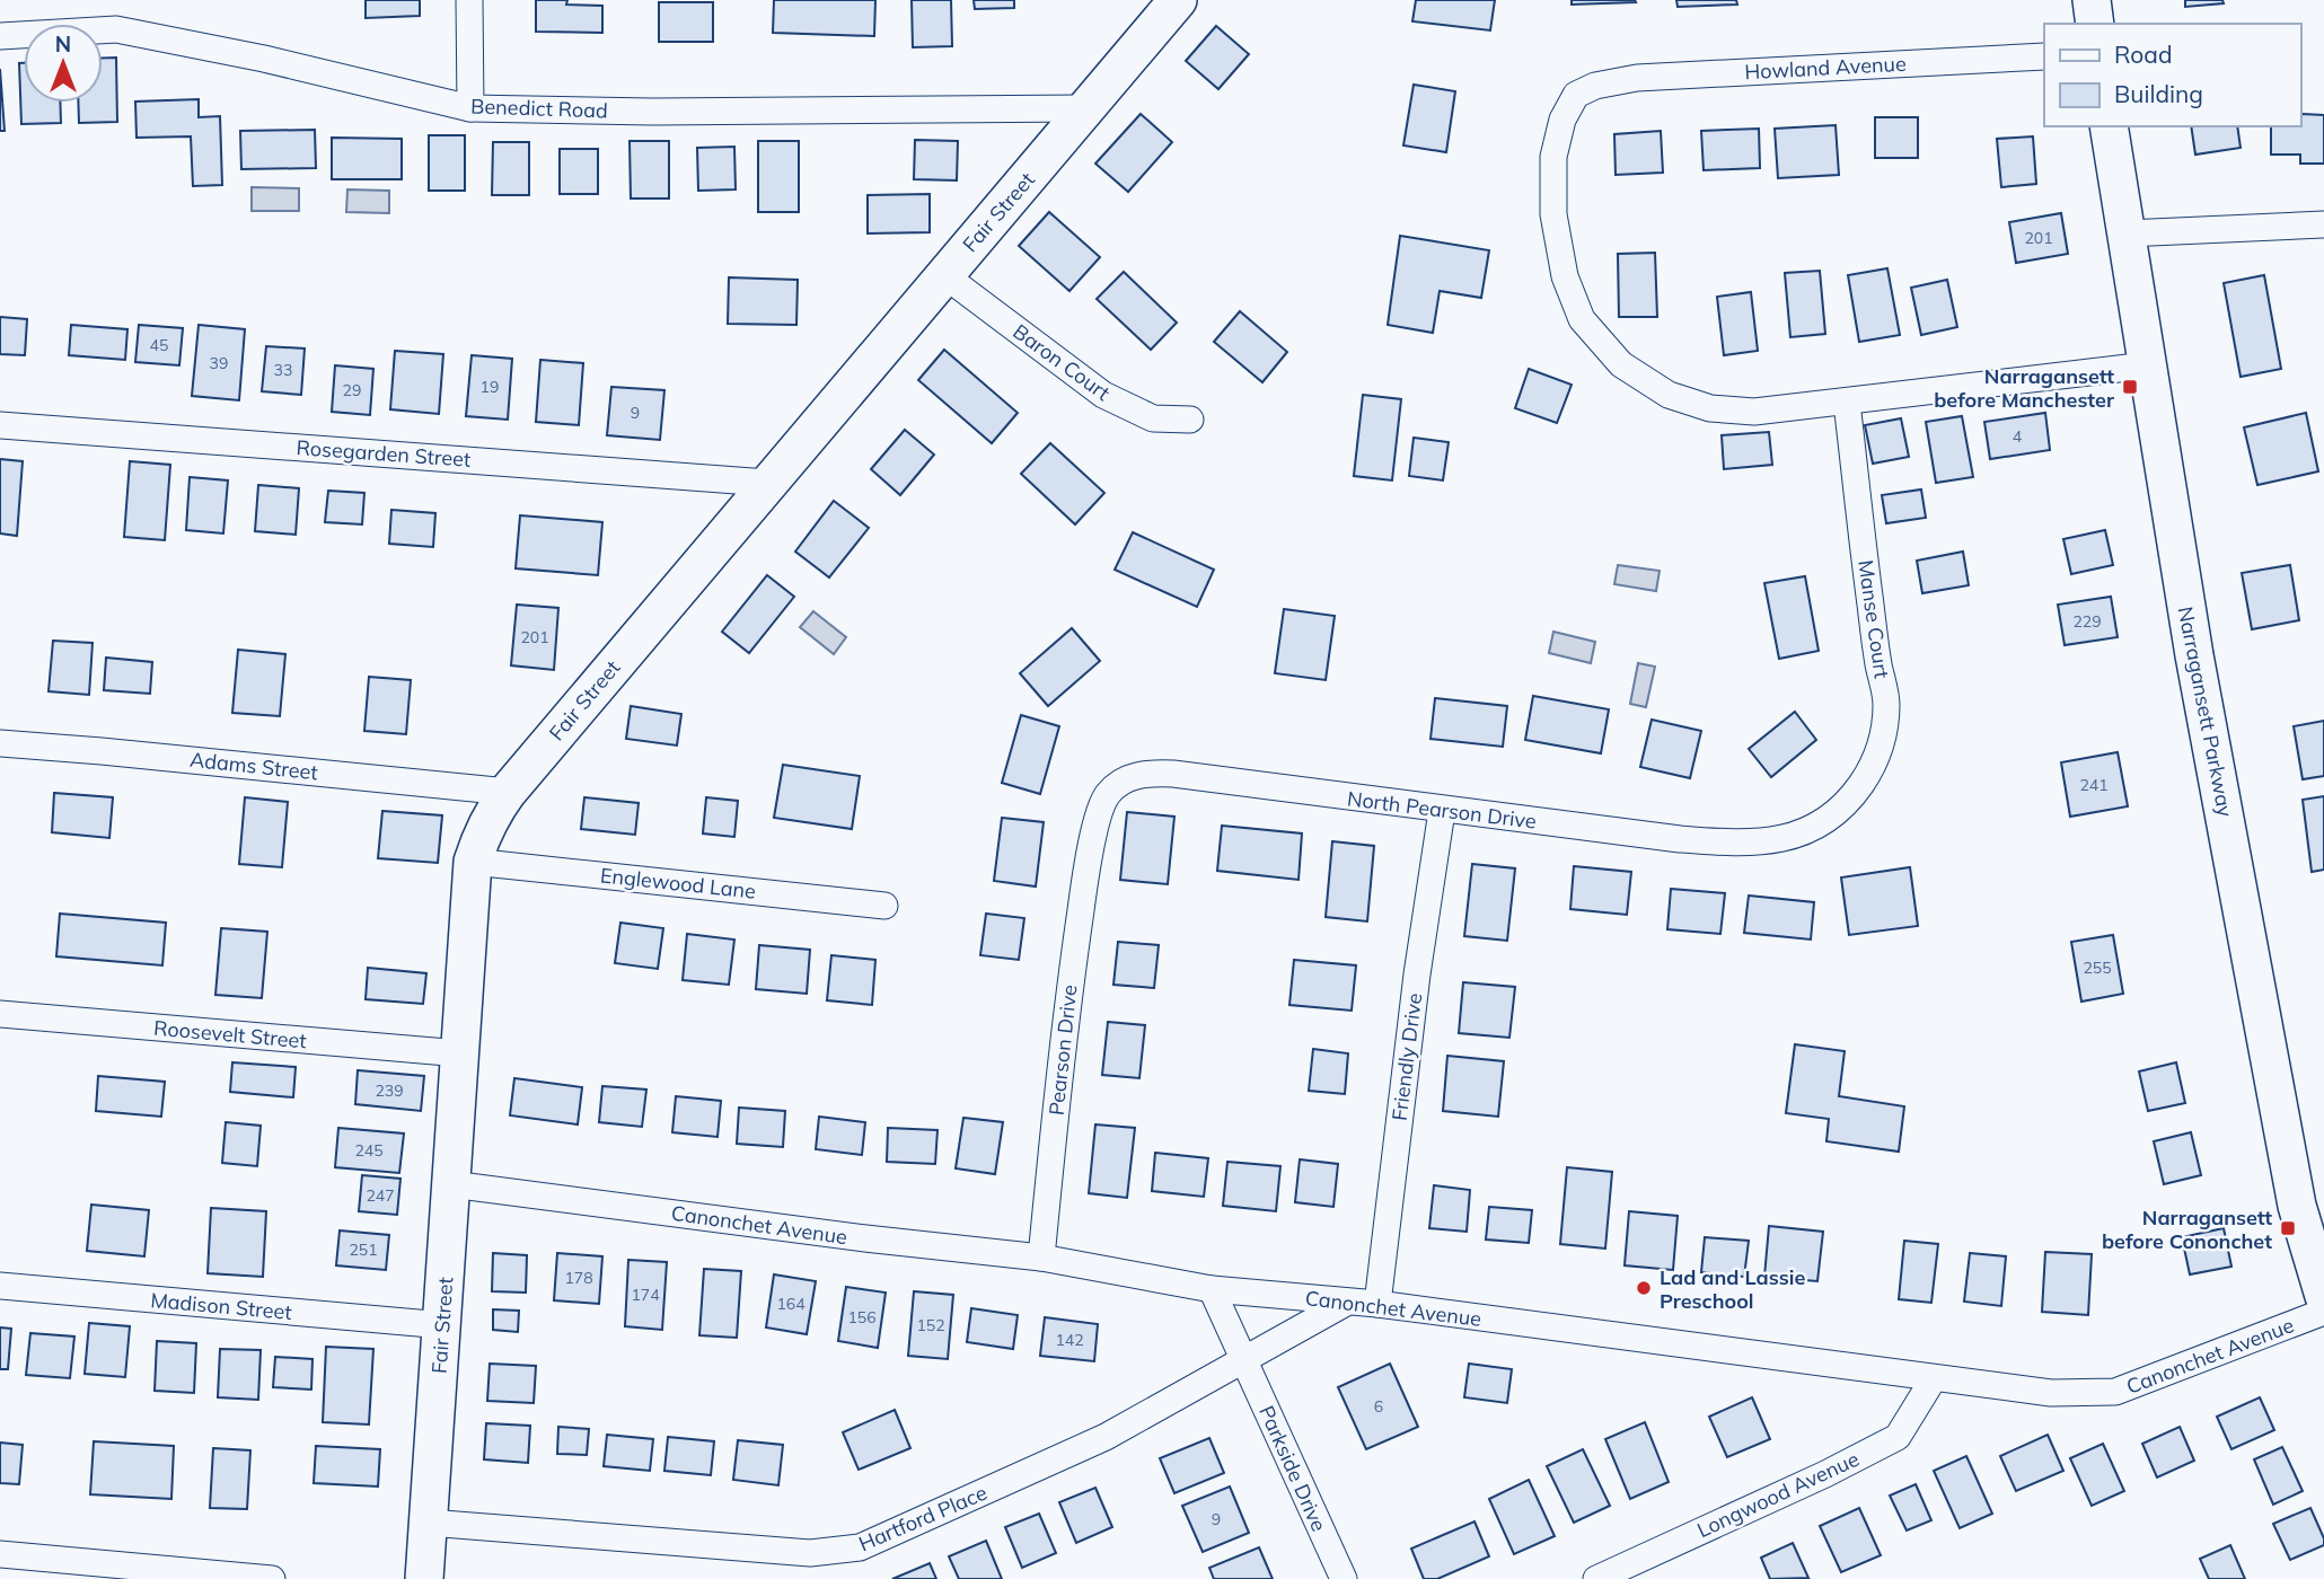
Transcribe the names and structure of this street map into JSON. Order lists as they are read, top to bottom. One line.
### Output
{"streets":{"street":["Howland Avenue","Benedict Road","Fair Street","Baron Court","Rosegarden Street","Manse Court","Narragansett Parkway","Adams Street","North Pearson Drive","Englewood Lane","Roosevelt Street","Pearson Drive","Friendly Drive","Canonchet Avenue","Madison Street","Parkside Drive","Longwood Avenue","Hartford Place"]},"crossings":[["Howland Avenue","Manse Court"],["Benedict Road","Fair Street"],["Fair Street","Baron Court"],["Fair Street","Rosegarden Street"],["Fair Street","Adams Street"],["Fair Street","Englewood Lane"],["Fair Street","Roosevelt Street"],["Fair Street","Canonchet Avenue"],["Fair Street","Madison Street"],["Fair Street","Hartford Place"],["Manse Court","North Pearson Drive"],["North Pearson Drive","Pearson Drive"],["North Pearson Drive","Friendly Drive"],["Pearson Drive","Canonchet Avenue"],["Friendly Drive","Canonchet Avenue"],["Canonchet Avenue","Longwood Avenue"],["Canonchet Avenue","Hartford Place"],["Parkside Drive","Hartford Place"]],"places":{"transit":["Narragansett before Manchester","Narragansett before Cononchet"],"other":["Lad and Lassie Preschool"]},"house_numbers":["201","45","39","33","19","29","9","4","229","201","241","255","239","245","247","251","178","174","164","156","152","142","6","9"],"legend":["Road","Building"],"north":"top"}
